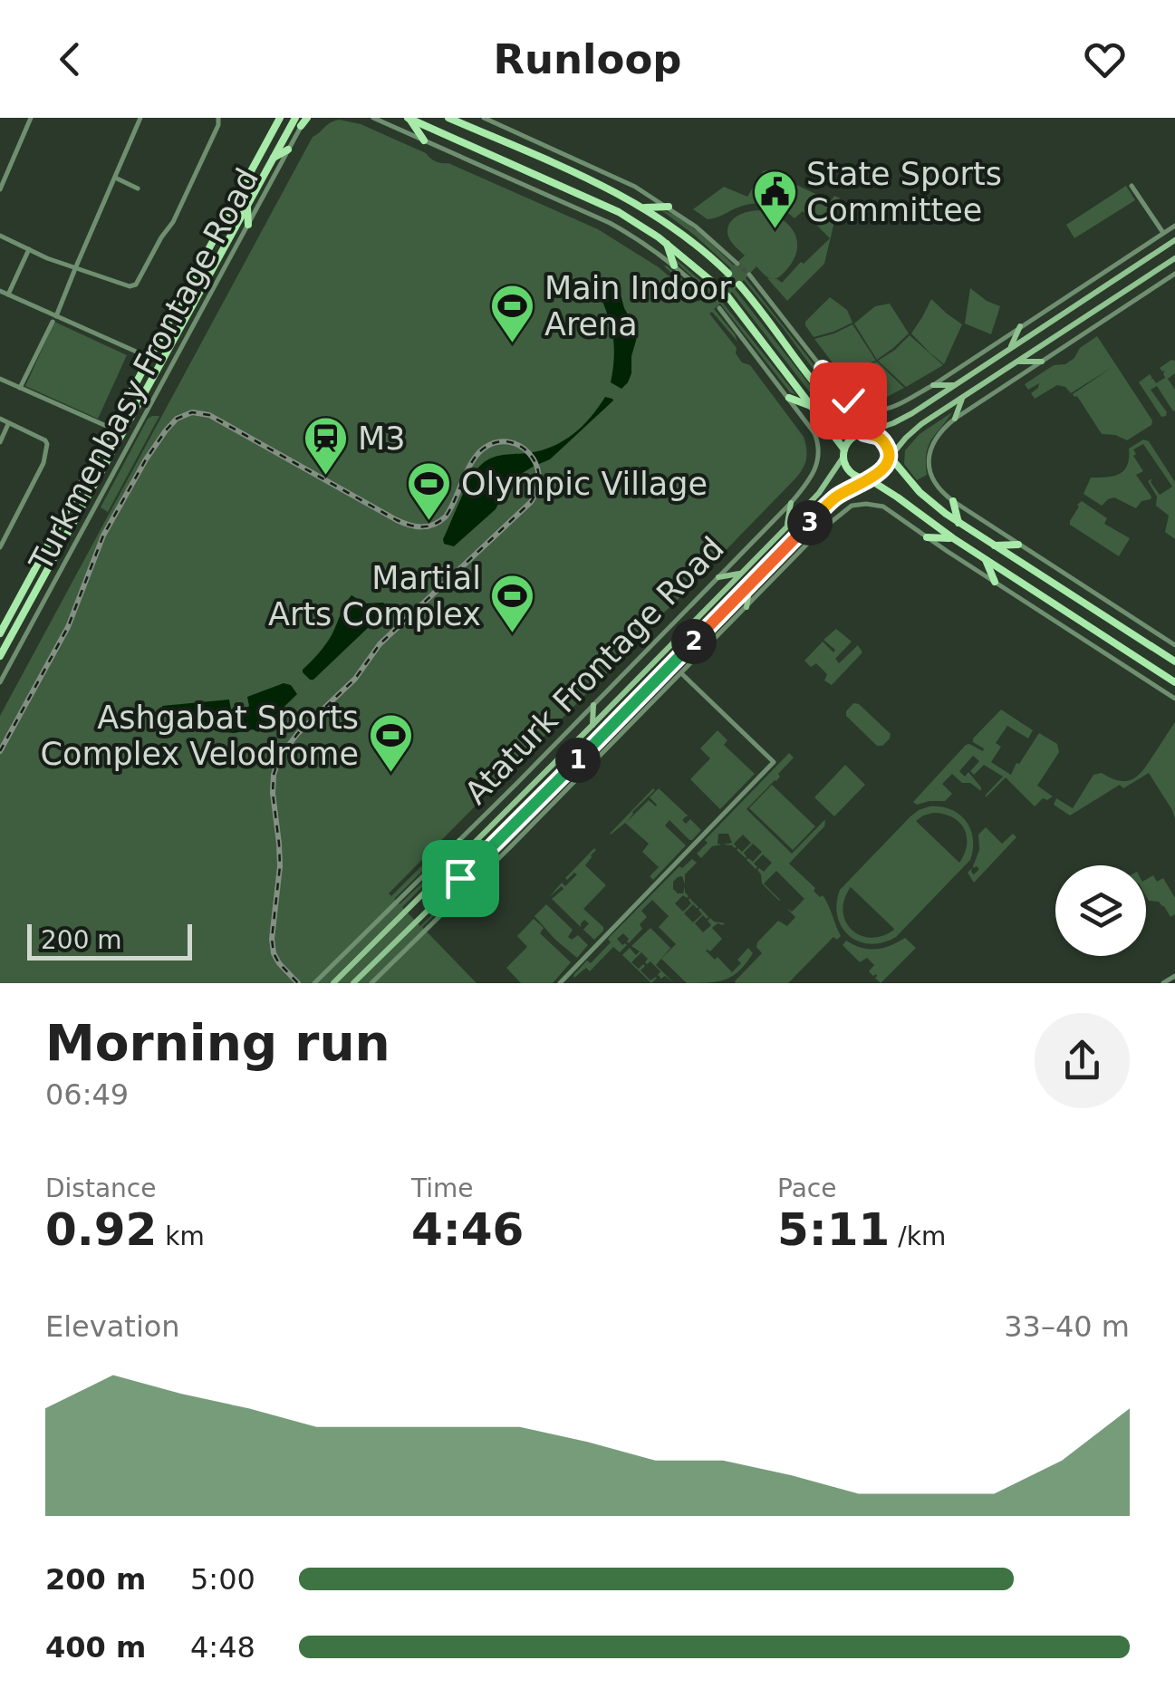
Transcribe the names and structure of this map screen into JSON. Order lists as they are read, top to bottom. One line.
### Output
{"streets":{"street":["Turkmenbasy Frontage Road","Ataturk Frontage Road"]},"places":{"public building":["State Sports Committee"],"sports":["Main Indoor Arena","Olympic Village","Martial Arts Complex","Ashgabat Sports Complex Velodrome"],"station":["M3"]},"scale_bar":"200 m","page":{"header":"Runloop","pins":["3","2","1"],"scale":"200 m","heading":["Morning run","06:49"],"stats":[["Distance","0.92 km"],["Time","4:46"],["Pace","5:11 /km"]],"chart":["Elevation","33–40 m"],"list":[{"name":"200 m","note":"5:00"},{"name":"400 m","note":"4:48"}]}}
